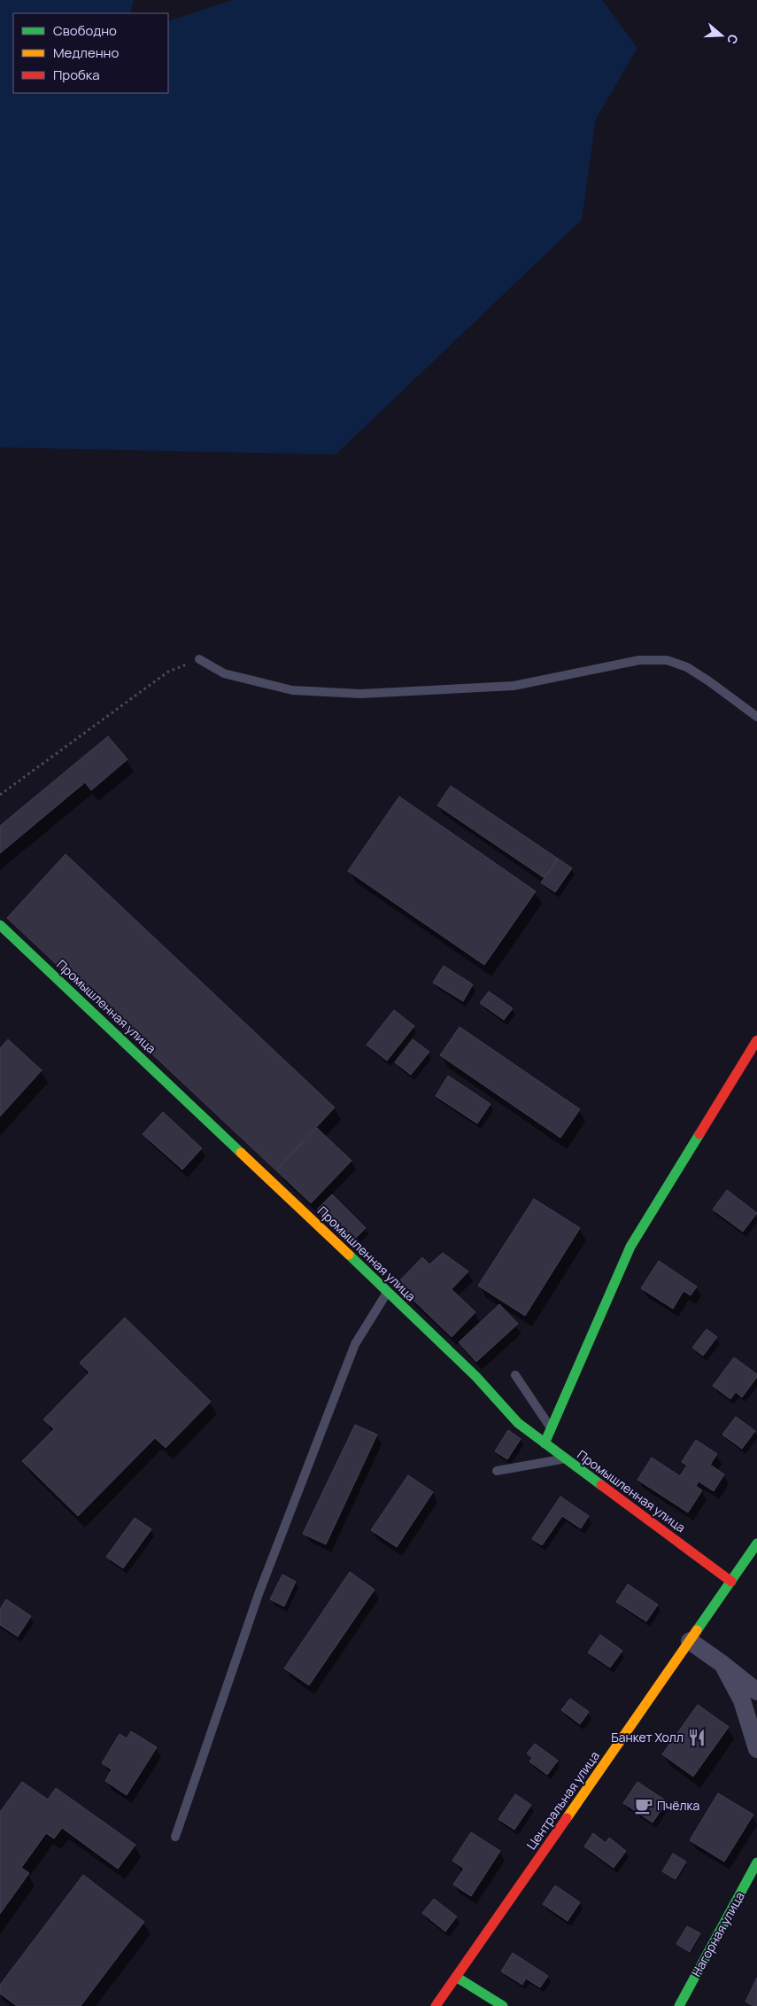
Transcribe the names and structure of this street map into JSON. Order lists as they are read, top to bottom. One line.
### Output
{"streets":{"street":["Промышленная улица","Центральная улица","Нагорная улица"]},"crossings":[["Промышленная улица","Центральная улица"]],"places":{"restaurant":["Банкет Холл"],"cafe":["Пчёлка"]},"legend":["Свободно","Медленно","Пробка"],"north":"right"}
